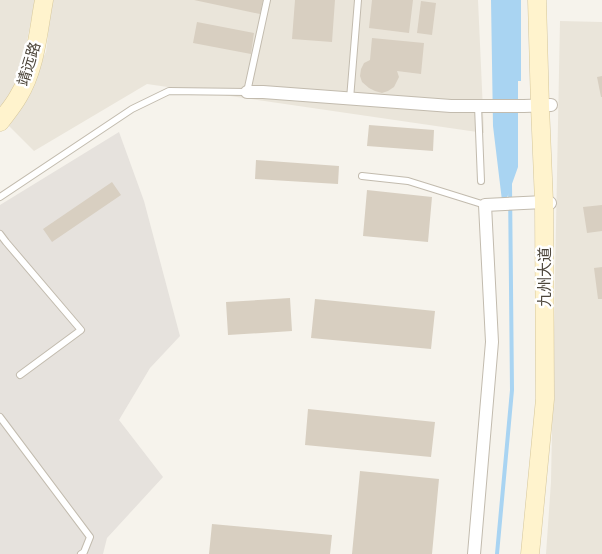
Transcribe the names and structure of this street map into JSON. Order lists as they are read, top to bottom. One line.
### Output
{"streets":{"main road":["靖远路","九州大道"]}}
